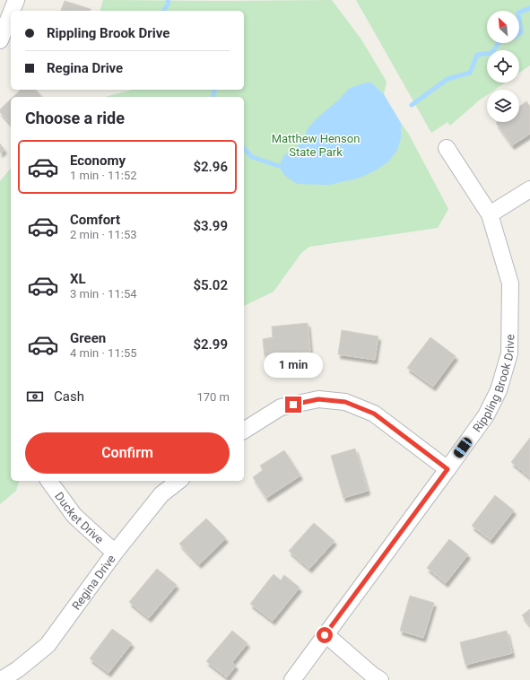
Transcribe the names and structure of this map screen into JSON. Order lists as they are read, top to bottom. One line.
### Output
{"streets":{"street":["Rippling Brook Drive","Ducket Drive","Regina Drive"]},"crossings":[["Ducket Drive","Regina Drive"]],"parks":["Matthew Henson State Park"],"north":"top left","page":{"banner":["Rippling Brook Drive","Regina Drive"],"heading":"Choose a ride","list":[{"name":"Economy","note":"1 min · 11:52","value":"$2.96"},{"name":"Comfort","note":"2 min · 11:53","value":"$3.99"},{"name":"XL","note":"3 min · 11:54","value":"$5.02"},{"name":"Green","note":"4 min · 11:55","value":"$2.99"}],"bubble":"1 min","pay":["Cash","170 m"],"buttons":"Confirm"}}
